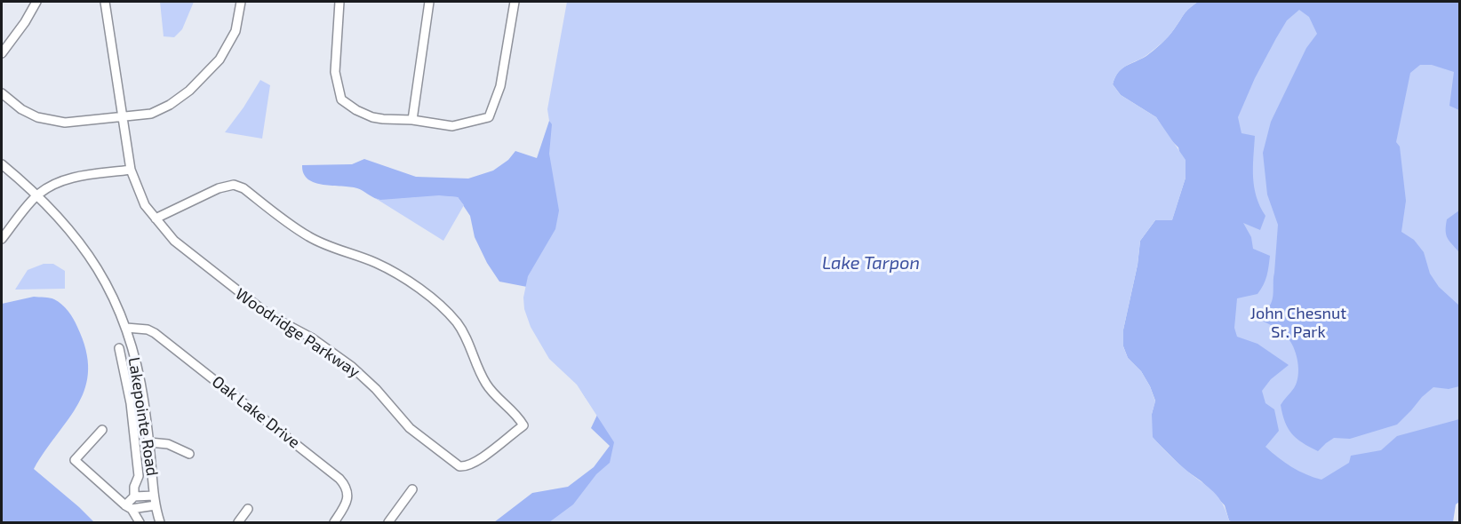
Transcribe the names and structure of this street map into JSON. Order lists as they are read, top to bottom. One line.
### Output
{"streets":{"street":["Woodridge Parkway","Oak Lake Drive","Lakepointe Road"]},"crossings":[["Oak Lake Drive","Lakepointe Road"]],"water":["Lake Tarpon"],"parks":["John Chesnut Sr. Park"]}
